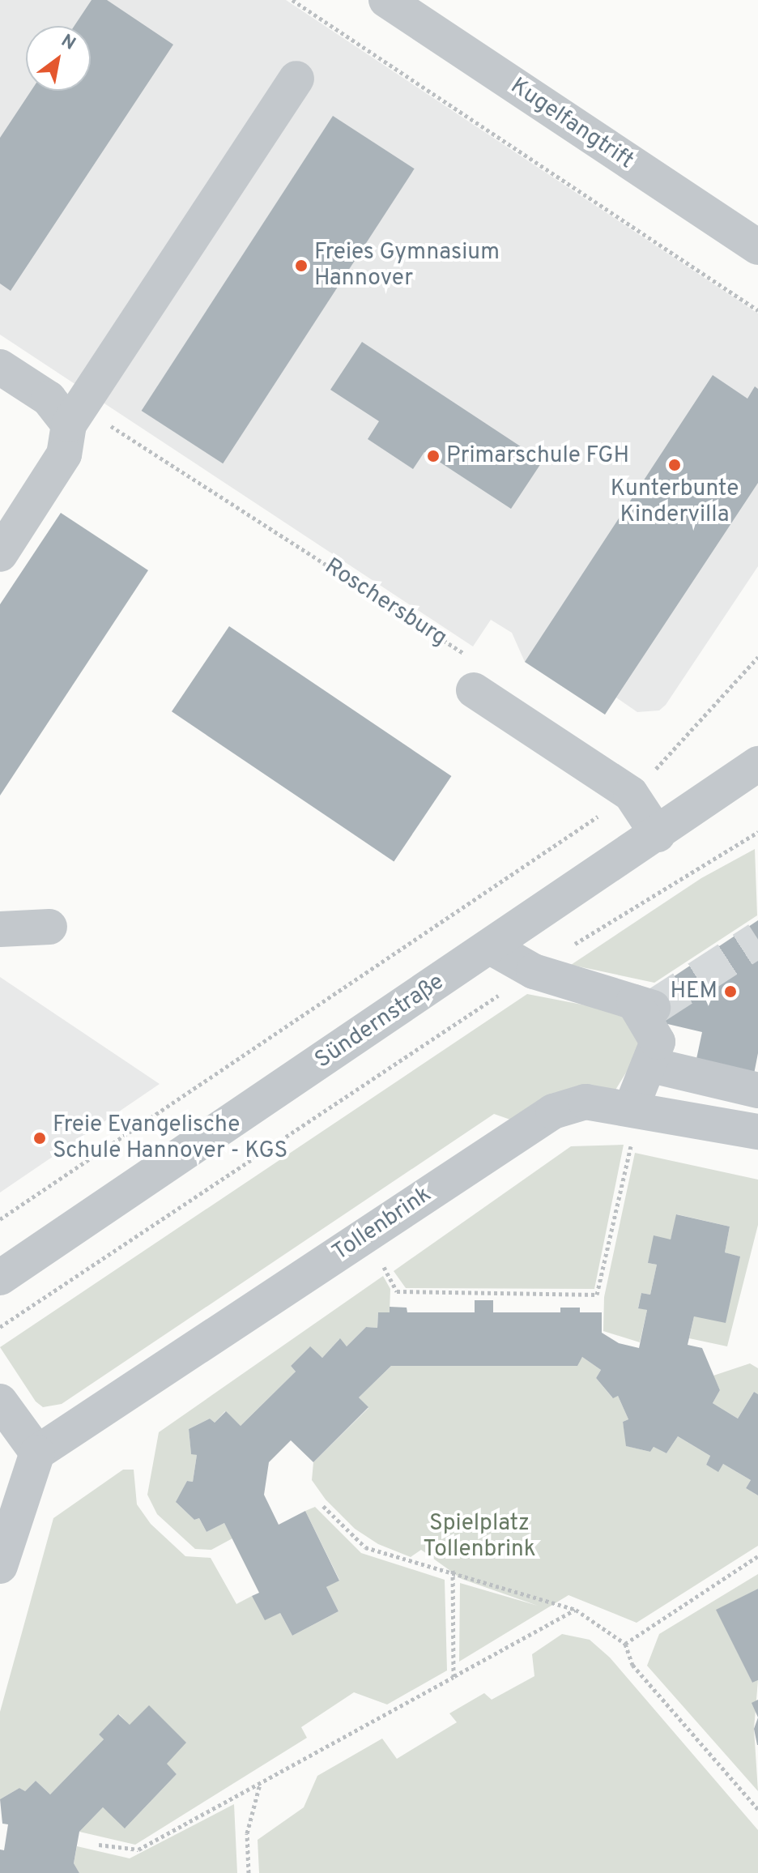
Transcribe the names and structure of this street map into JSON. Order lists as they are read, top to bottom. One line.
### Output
{"streets":{"street":["Kugelfangtrift","Sündernstraße","Tollenbrink"],"path":["Roschersburg"]},"parks":["Spielplatz Tollenbrink"],"places":["Freies Gymnasium Hannover","Primarschule FGH","Kunterbunte Kindervilla","HEM","Freie Evangelische Schule Hannover - KGS"],"north":"top right"}
